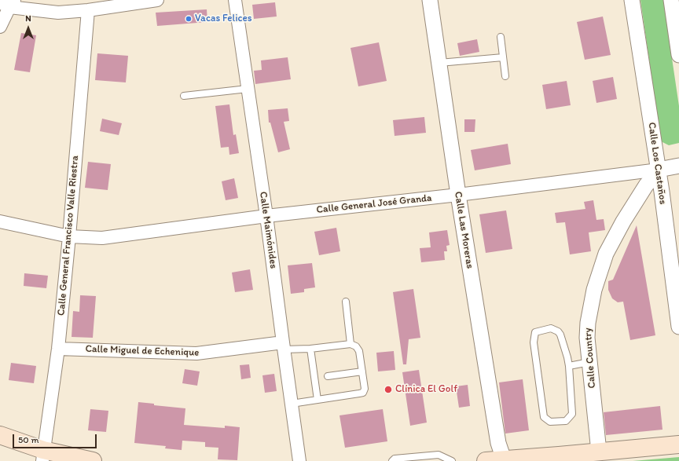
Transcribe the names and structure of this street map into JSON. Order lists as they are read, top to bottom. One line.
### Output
{"streets":{"street":["Calle Los Castaños","Calle General José Granda","Calle Maimónides","Calle Las Moreras","Calle General Francisco Valle Riestra","Calle Miguel de Echenique","Calle Country"]},"crossings":[["Calle Los Castaños","Calle General José Granda"],["Calle Los Castaños","Calle Country"],["Calle General José Granda","Calle Maimónides"],["Calle General José Granda","Calle Las Moreras"],["Calle General José Granda","Calle General Francisco Valle Riestra"],["Calle General José Granda","Calle Country"],["Calle Maimónides","Calle Miguel de Echenique"],["Calle General Francisco Valle Riestra","Calle Miguel de Echenique"]],"places":["Vacas Felices","Clínica El Golf"],"scale_bar":"50 m","north":"top"}
